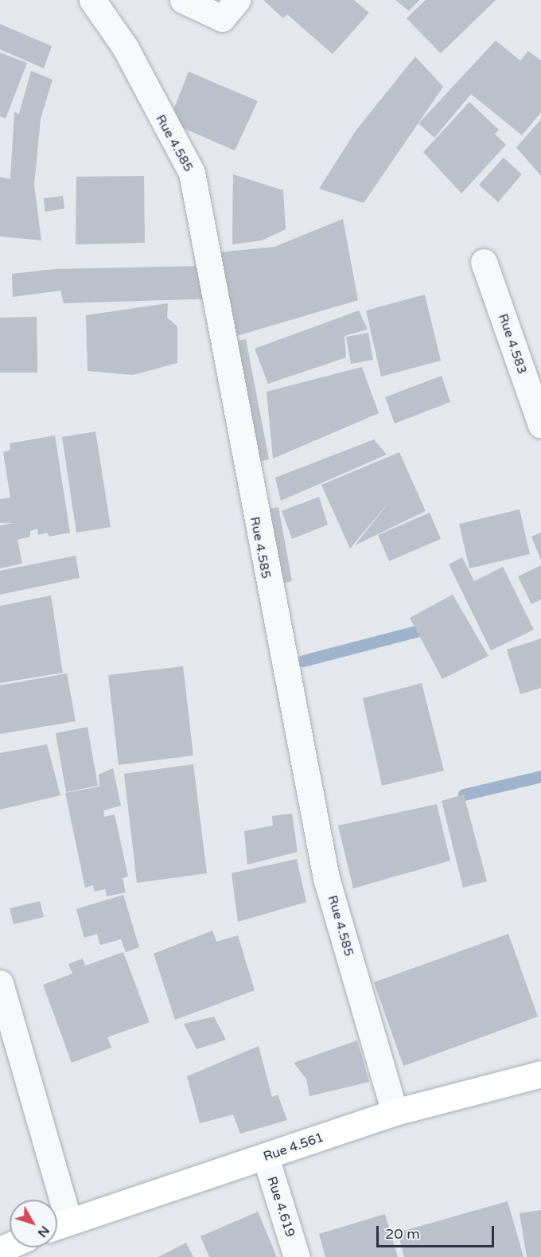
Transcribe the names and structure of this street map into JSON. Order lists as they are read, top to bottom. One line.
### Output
{"streets":{"main road":["Rue 4.561"],"street":["Rue 4.585","Rue 4.583","Rue 4.619"]},"crossings":[["Rue 4.585","Rue 4.561"],["Rue 4.561","Rue 4.619"]],"scale_bar":"20 m","north":"bottom right"}
